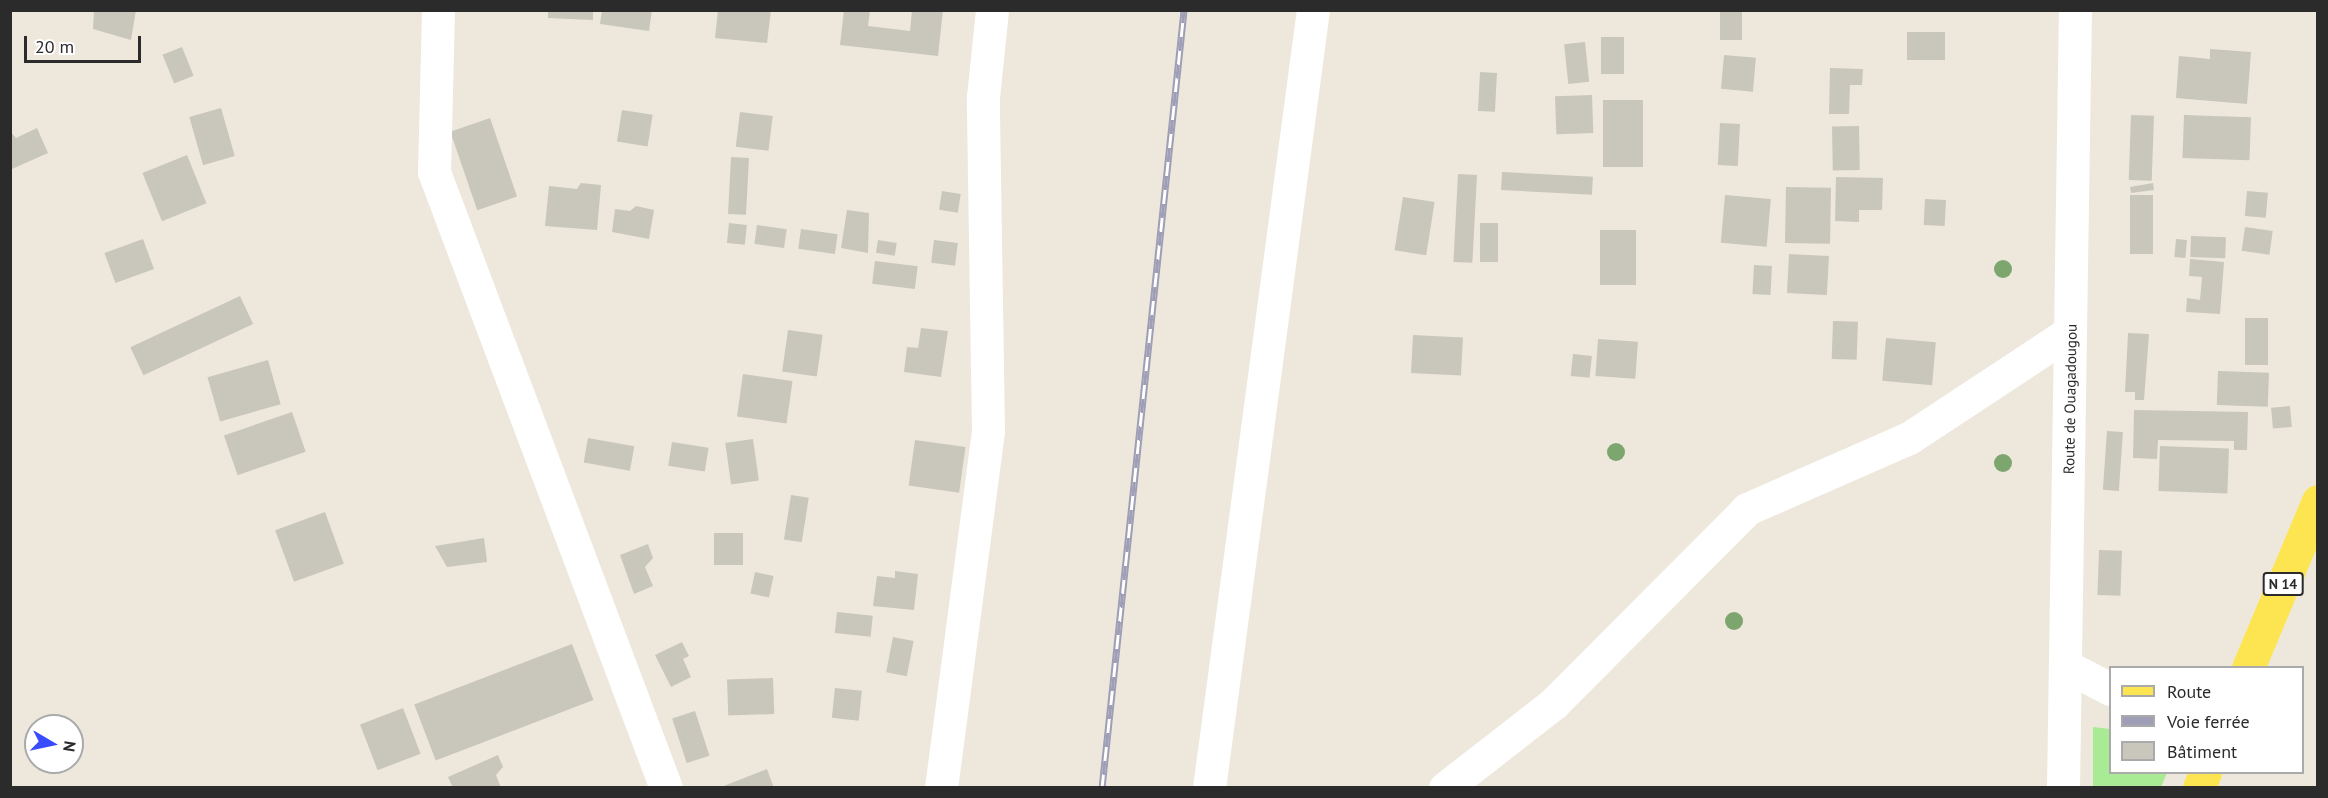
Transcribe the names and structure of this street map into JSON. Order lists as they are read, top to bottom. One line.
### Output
{"streets":{"main road":["N 14"],"street":["Route de Ouagadougou"]},"legend":["Route","Voie ferrée","Bâtiment"],"scale_bar":"20 m","north":"right"}
